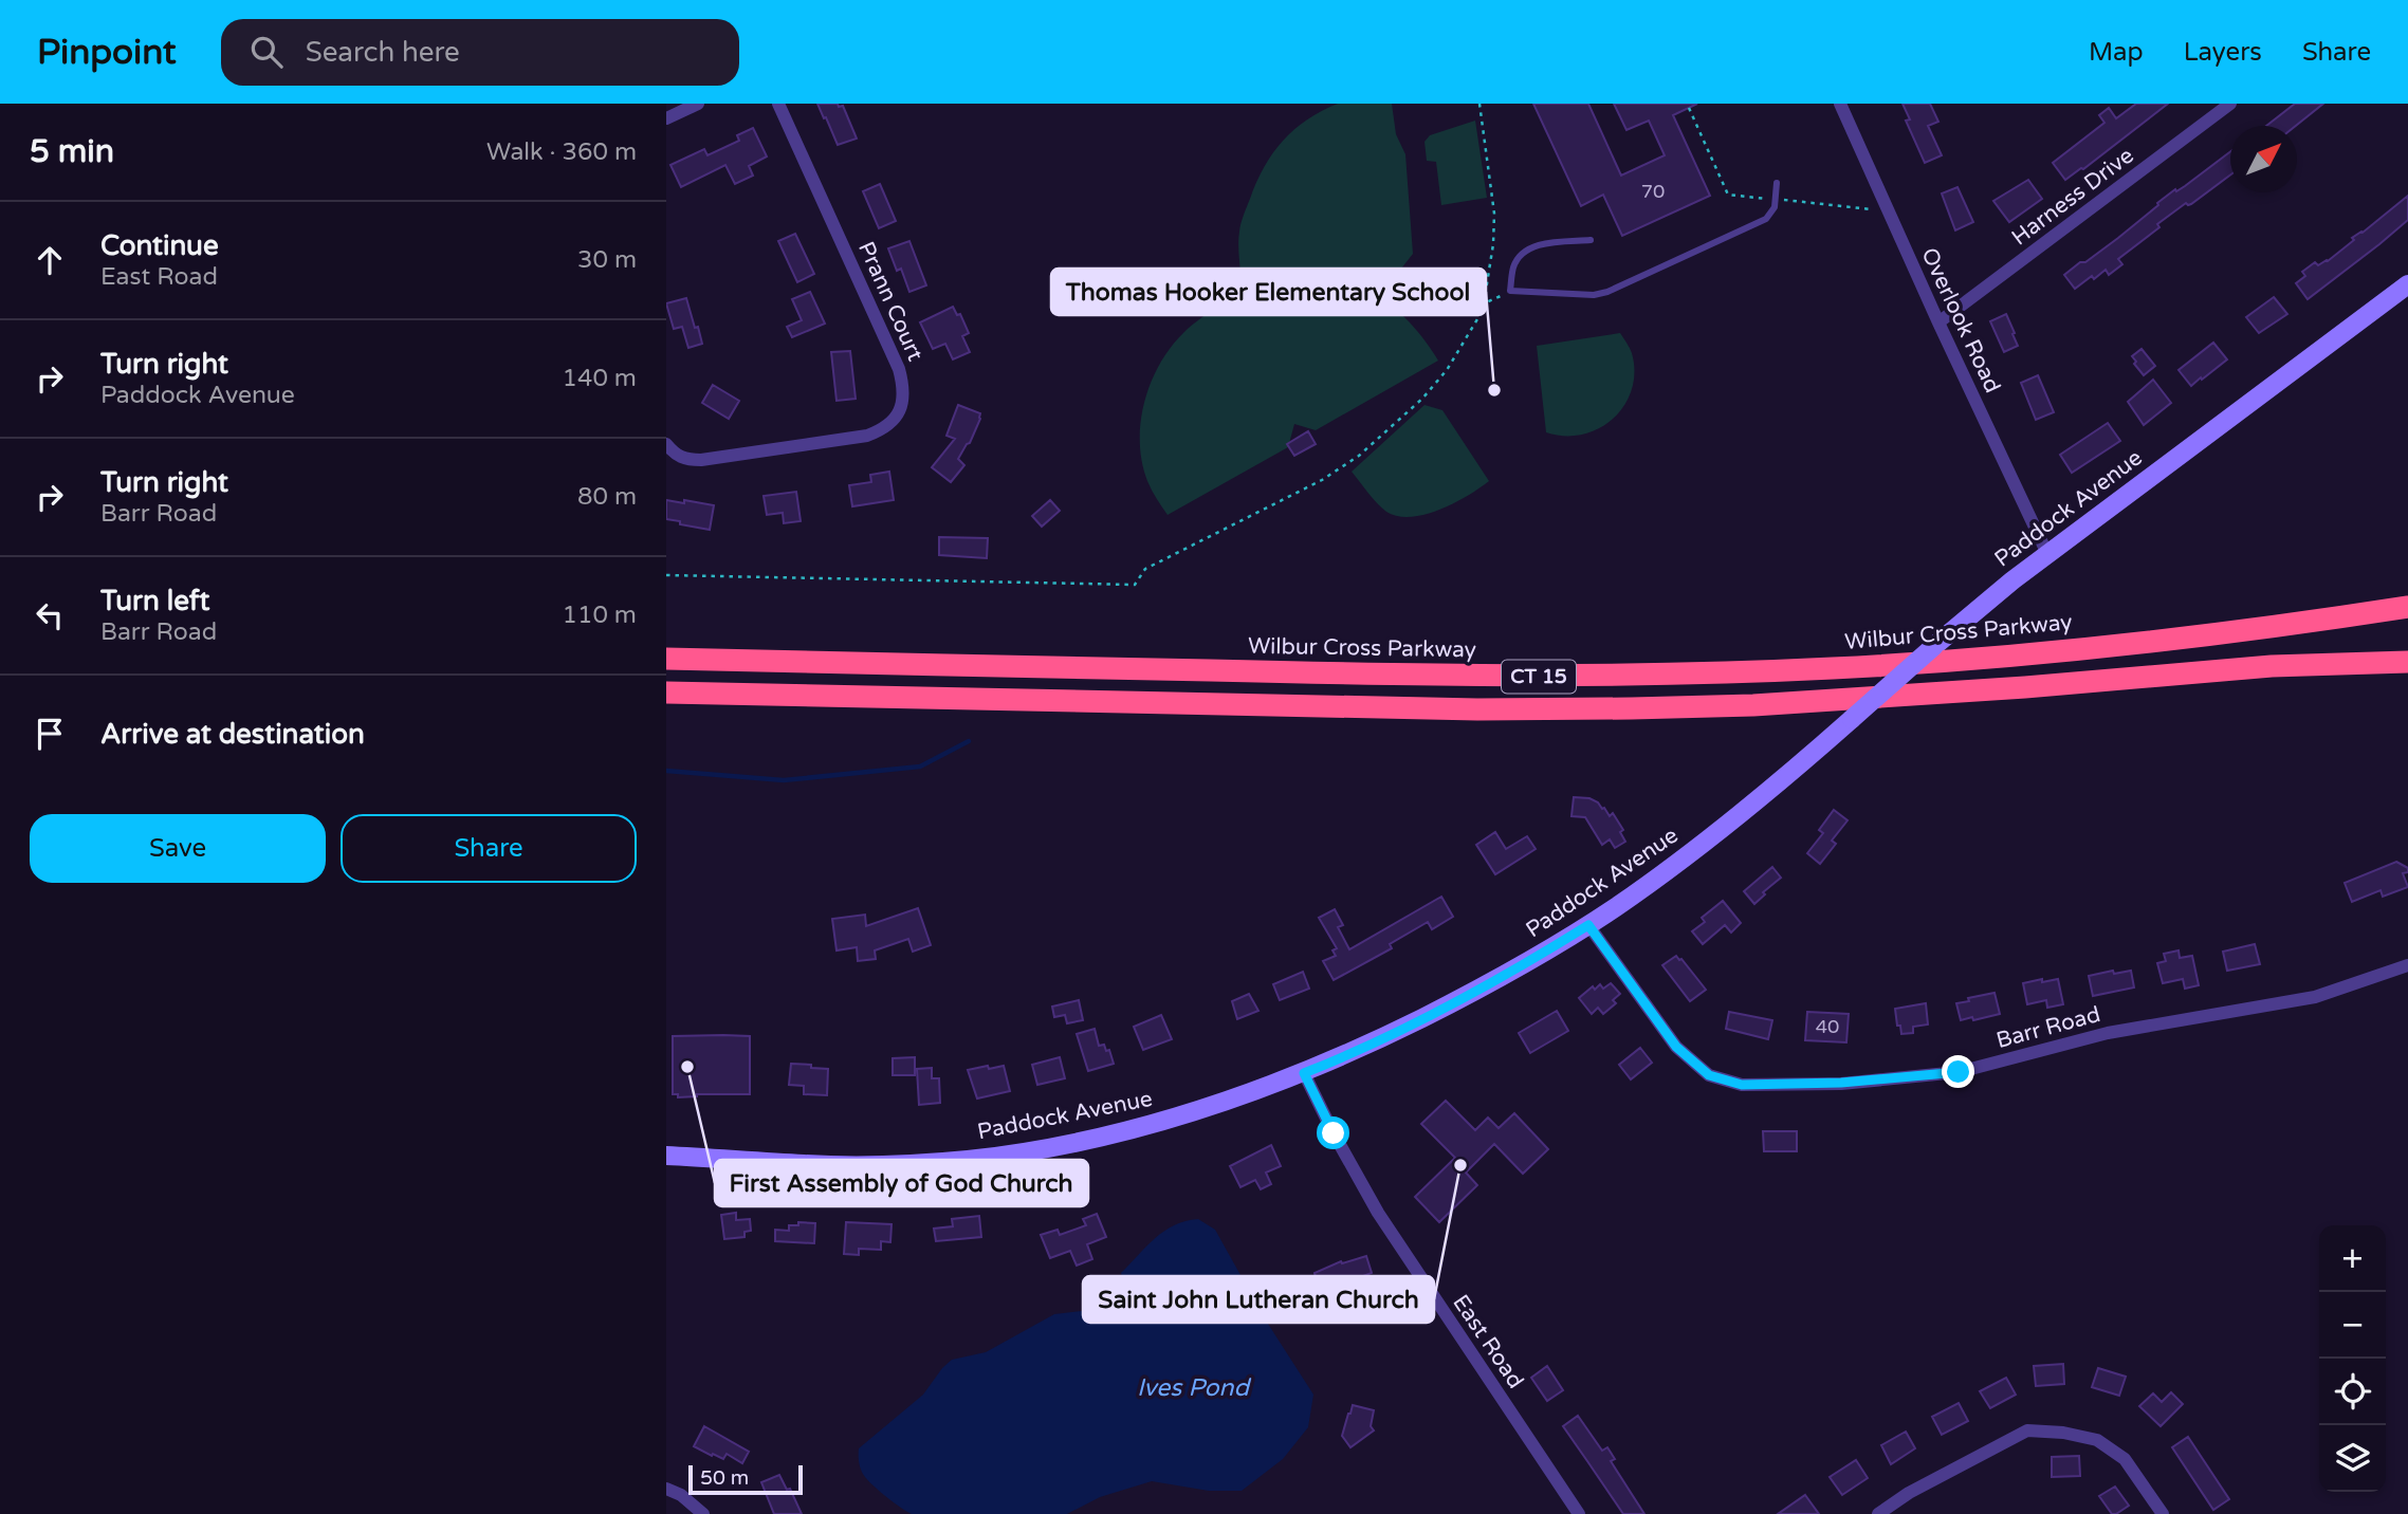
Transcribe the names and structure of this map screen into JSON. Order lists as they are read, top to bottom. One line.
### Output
{"streets":{"highway":["Wilbur Cross Parkway","CT 15"],"main road":["Paddock Avenue"],"street":["Harness Drive","Prann Court","Overlook Road","Barr Road","East Road"]},"crossings":[["Harness Drive","Overlook Road"],["Overlook Road","Paddock Avenue"],["Paddock Avenue","Barr Road"],["Paddock Avenue","East Road"]],"water":["Ives Pond"],"places":["Thomas Hooker Elementary School","First Assembly of God Church","Saint John Lutheran Church"],"house_numbers":["70","40"],"scale_bar":"50 m","north":"top right","page":{"header":"Pinpoint","search":"Search here","nav":["Map","Layers","Share"],"heading":["5 min","Walk · 360 m"],"list":[["Continue","East Road","30 m"],["Turn right","Paddock Avenue","140 m"],["Turn right","Barr Road","80 m"],["Turn left","Barr Road","110 m"],"Arrive at destination"],"buttons":["Save","Share"],"map_buttons":["+","−"],"scale":"50 m"}}
